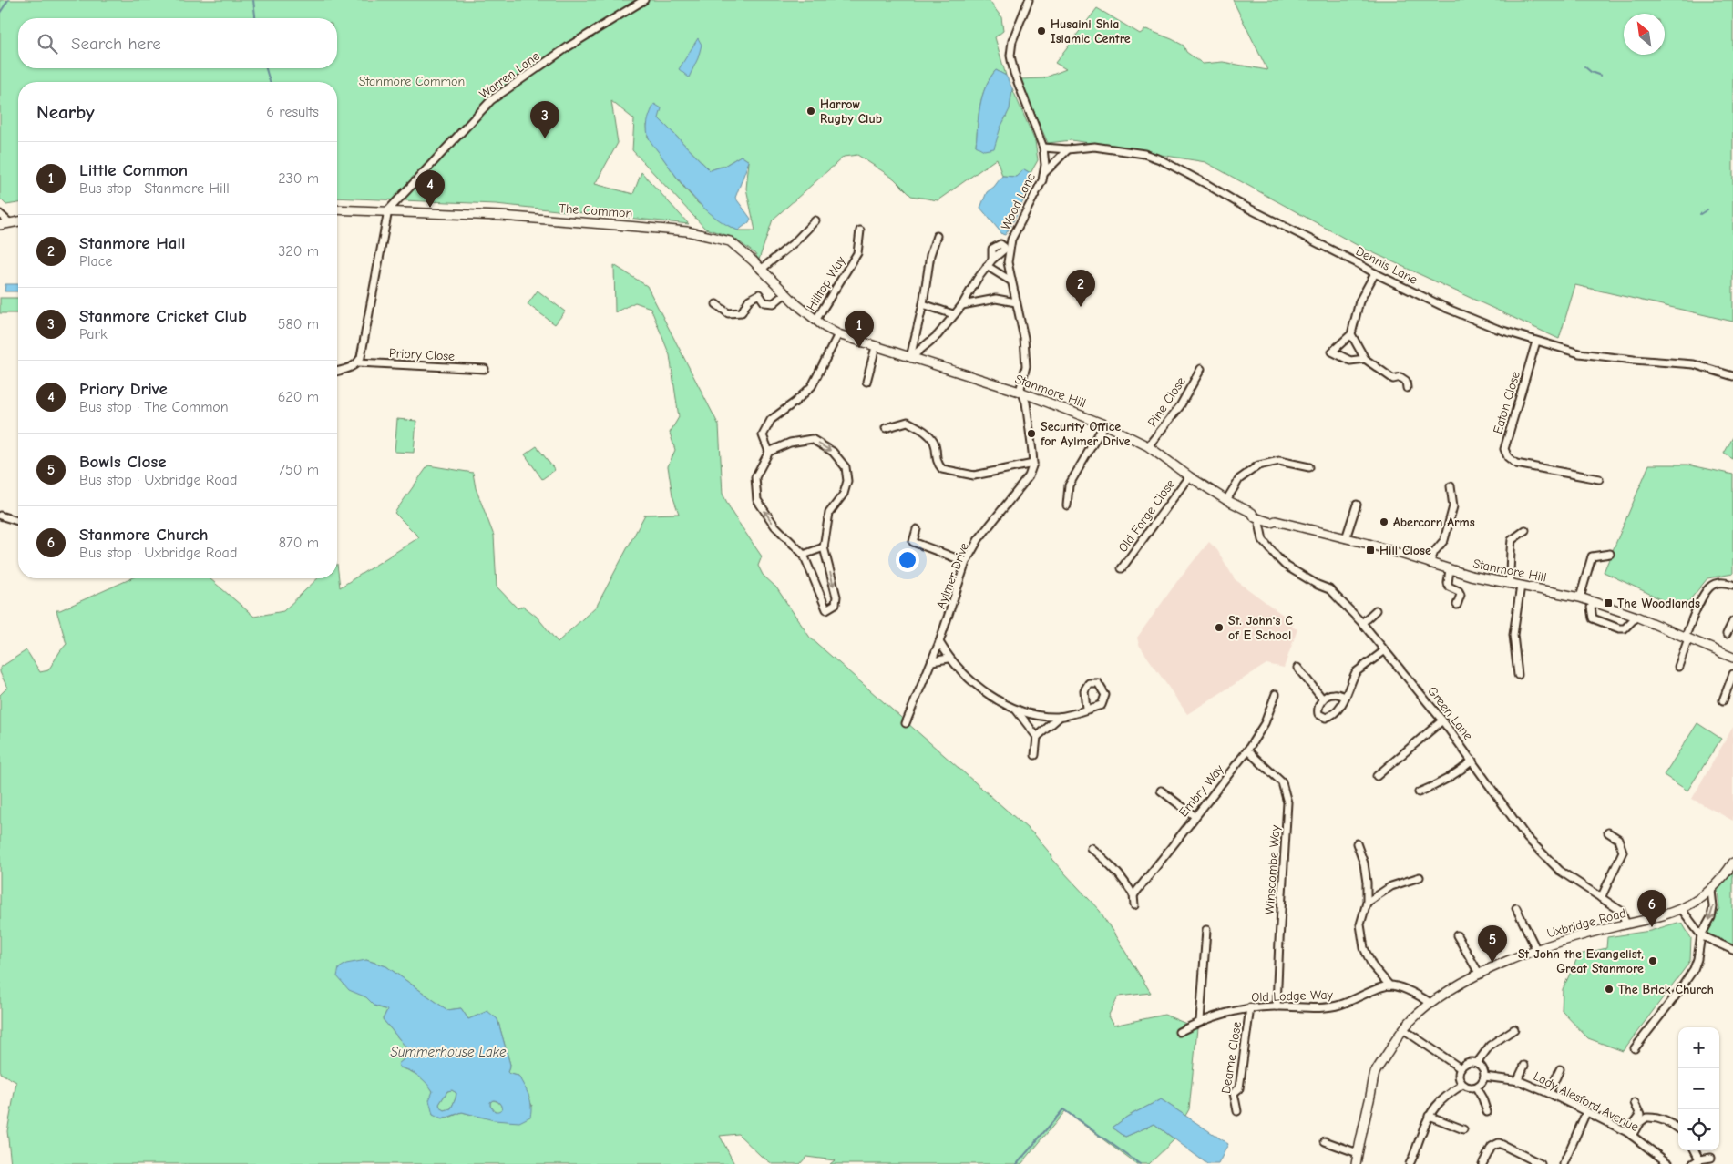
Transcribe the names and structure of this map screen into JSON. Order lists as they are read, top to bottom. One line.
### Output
{"streets":{"main road":["The Common","Stanmore Hill","Uxbridge Road"],"street":["Warren Lane","Wood Lane","Dennis Lane","Hilltop Way","Priory Close","Pine Close","Eaton Close","Old Forge Close","Aylmer Drive","Green Lane","Embry Way","Winscombe Way","Old Lodge Way","Dearne Close","Lady Alesford Avenue"]},"crossings":[["Warren Lane","The Common"],["Wood Lane","Dennis Lane"],["Wood Lane","Stanmore Hill"],["The Common","Hilltop Way"],["The Common","Stanmore Hill"],["Dennis Lane","Eaton Close"],["Stanmore Hill","Pine Close"],["Stanmore Hill","Old Forge Close"],["Stanmore Hill","Green Lane"],["Green Lane","Uxbridge Road"],["Embry Way","Winscombe Way"],["Winscombe Way","Old Lodge Way"],["Old Lodge Way","Dearne Close"]],"water":["Summerhouse Lake"],"parks":["Stanmore Common"],"places":{"other":["Husaini Shia Islamic Centre","Harrow Rugby Club","Security Office for Aylmer Drive","Abercorn Arms","St. John's C of E School","St John the Evangelist, Great Stanmore","The Brick Church"],"transit":["Hill Close","The Woodlands"]},"north":"top left","page":{"search":"Search here","heading":["Nearby","6 results"],"pins":["3","4","2","1","6","5"],"list":[{"mark":"1","name":"Little Common","note":"Bus stop · Stanmore Hill","value":"230 m"},{"mark":"2","name":"Stanmore Hall","note":"Place","value":"320 m"},{"mark":"3","name":"Stanmore Cricket Club","note":"Park","value":"580 m"},{"mark":"4","name":"Priory Drive","note":"Bus stop · The Common","value":"620 m"},{"mark":"5","name":"Bowls Close","note":"Bus stop · Uxbridge Road","value":"750 m"},{"mark":"6","name":"Stanmore Church","note":"Bus stop · Uxbridge Road","value":"870 m"}],"map_buttons":["+","−"]}}
